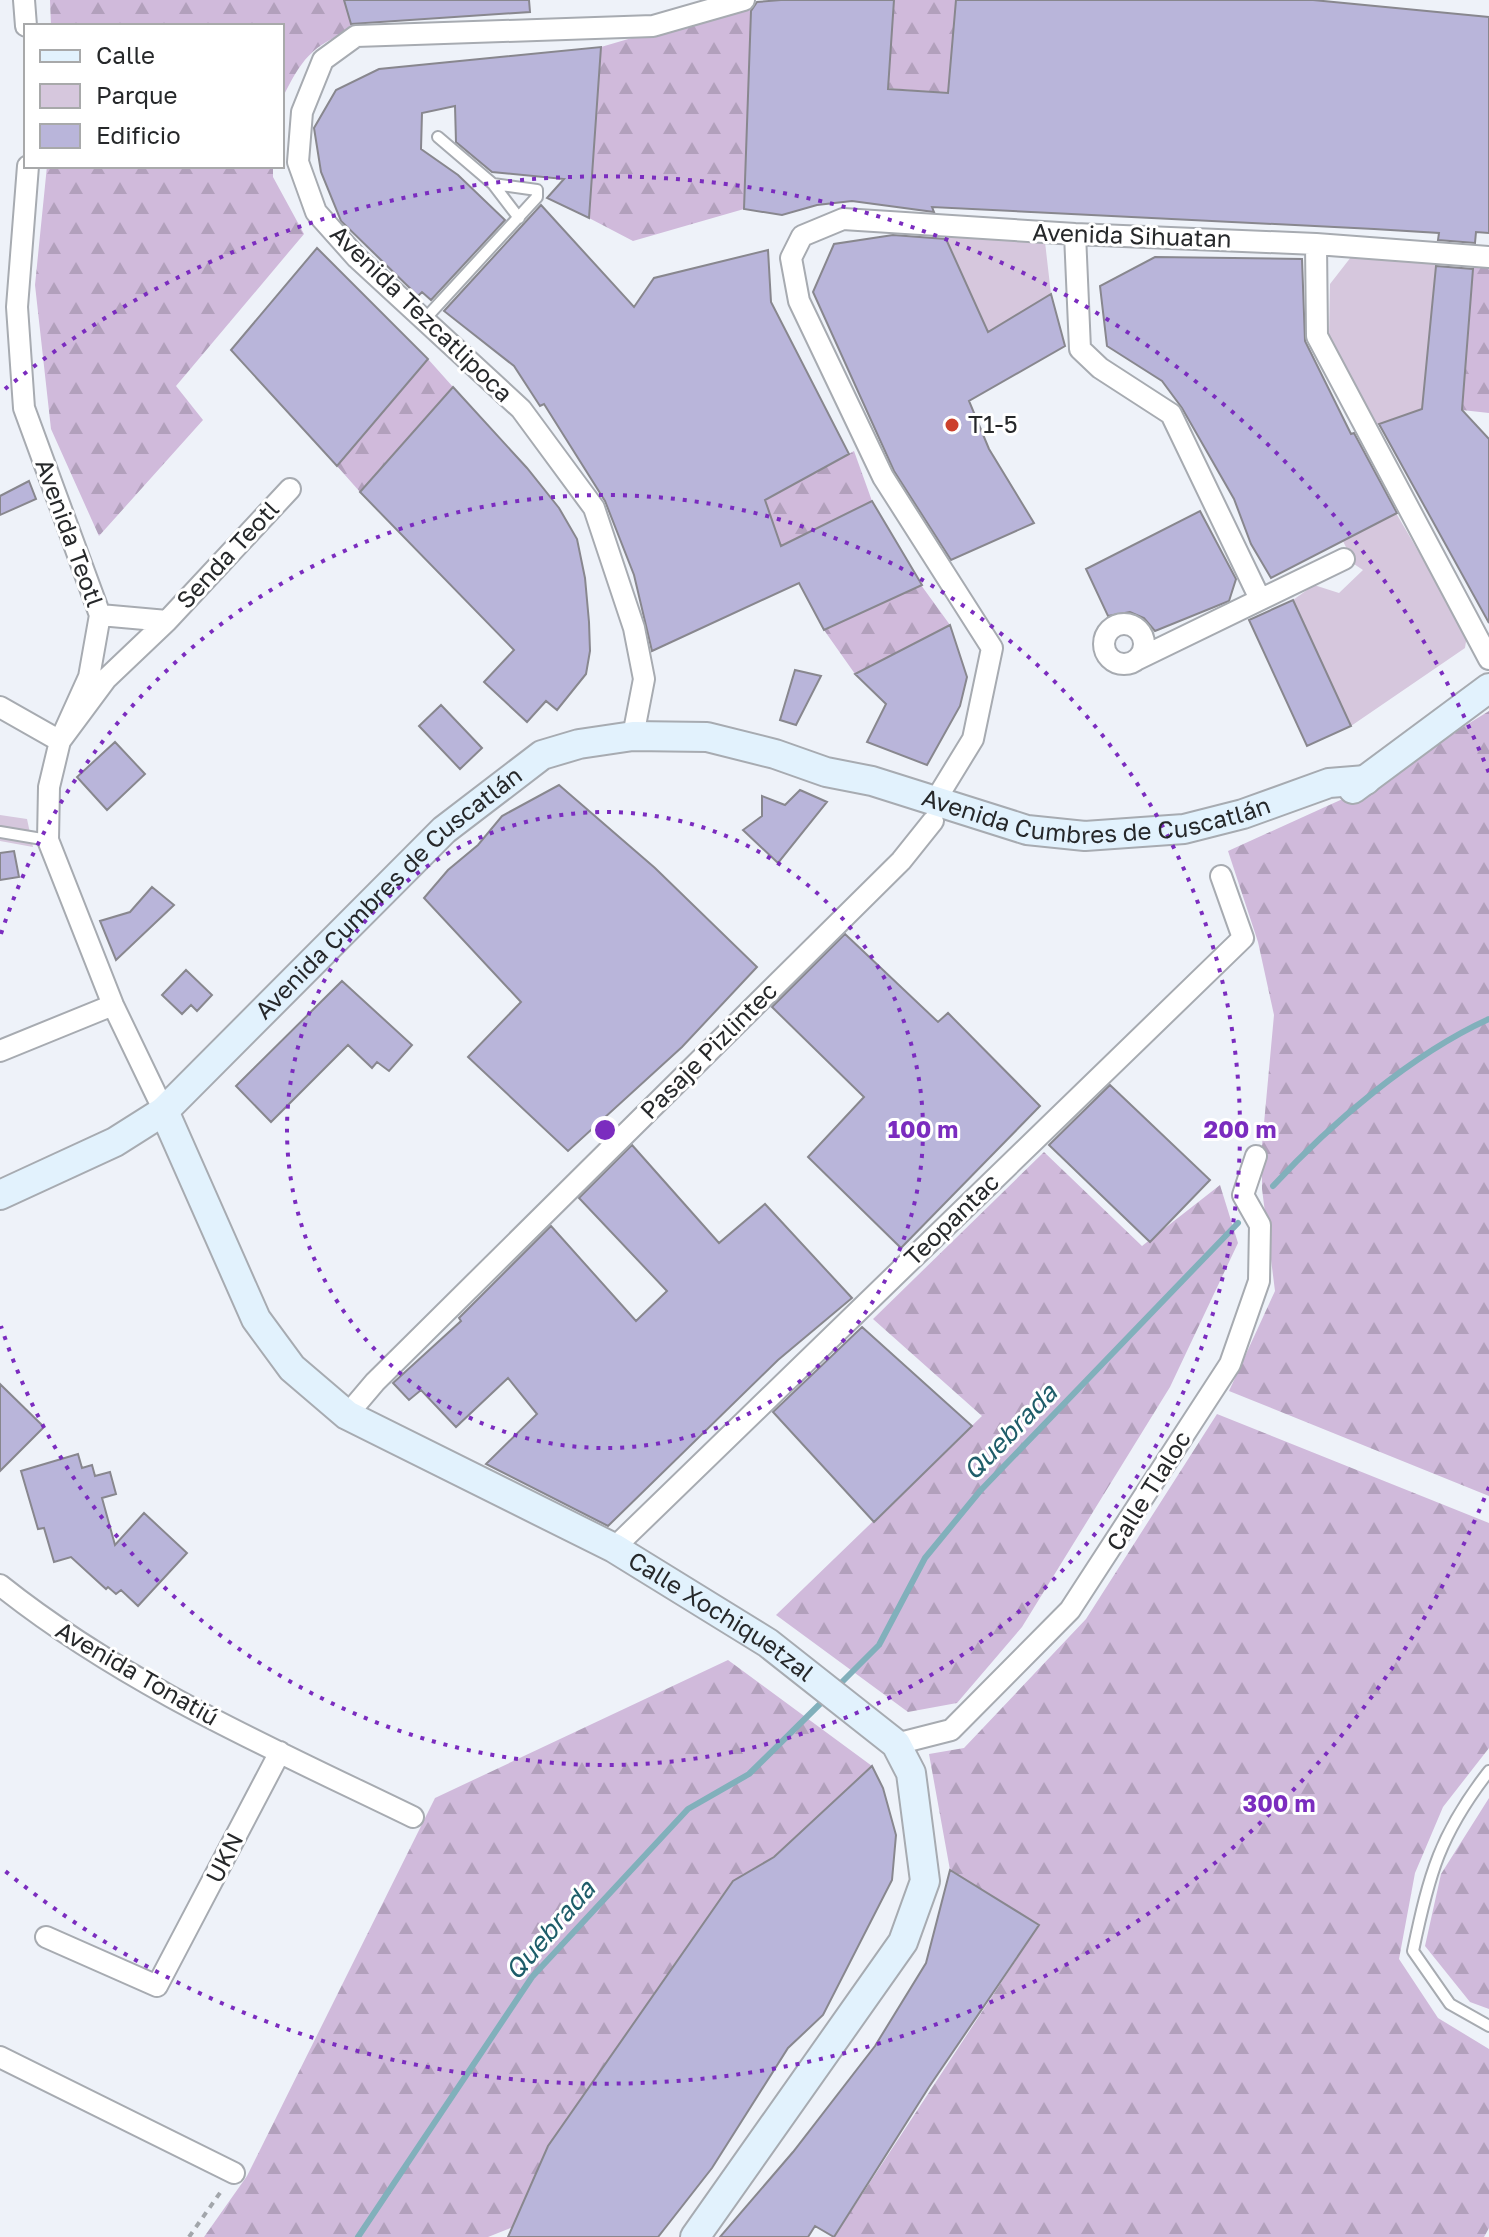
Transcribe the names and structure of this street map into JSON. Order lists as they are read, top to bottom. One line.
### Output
{"streets":{"main road":["Avenida Cumbres de Cuscatlán","Calle Xochiquetzal"],"street":["Avenida Sihuatan","Avenida Tezcatlipoca","Avenida Teotl","Senda Teotl","Pasaje Pizlintec","Teopantac","Calle Tlaloc","Avenida Tonatiú","UKN"]},"crossings":[["Avenida Sihuatan","Pasaje Pizlintec"],["Avenida Tezcatlipoca","Avenida Cumbres de Cuscatlán"],["Avenida Teotl","Senda Teotl"],["Avenida Teotl","Avenida Cumbres de Cuscatlán"],["Avenida Teotl","Calle Xochiquetzal"],["Avenida Cumbres de Cuscatlán","Pasaje Pizlintec"],["Avenida Cumbres de Cuscatlán","Calle Xochiquetzal"],["Pasaje Pizlintec","Calle Xochiquetzal"],["Teopantac","Calle Xochiquetzal"],["Calle Tlaloc","Calle Xochiquetzal"],["Avenida Tonatiú","UKN"]],"water":["Quebrada"],"places":["T1-5"],"legend":["Calle","Parque","Edificio"],"rings":["100 m","200 m","300 m"]}
